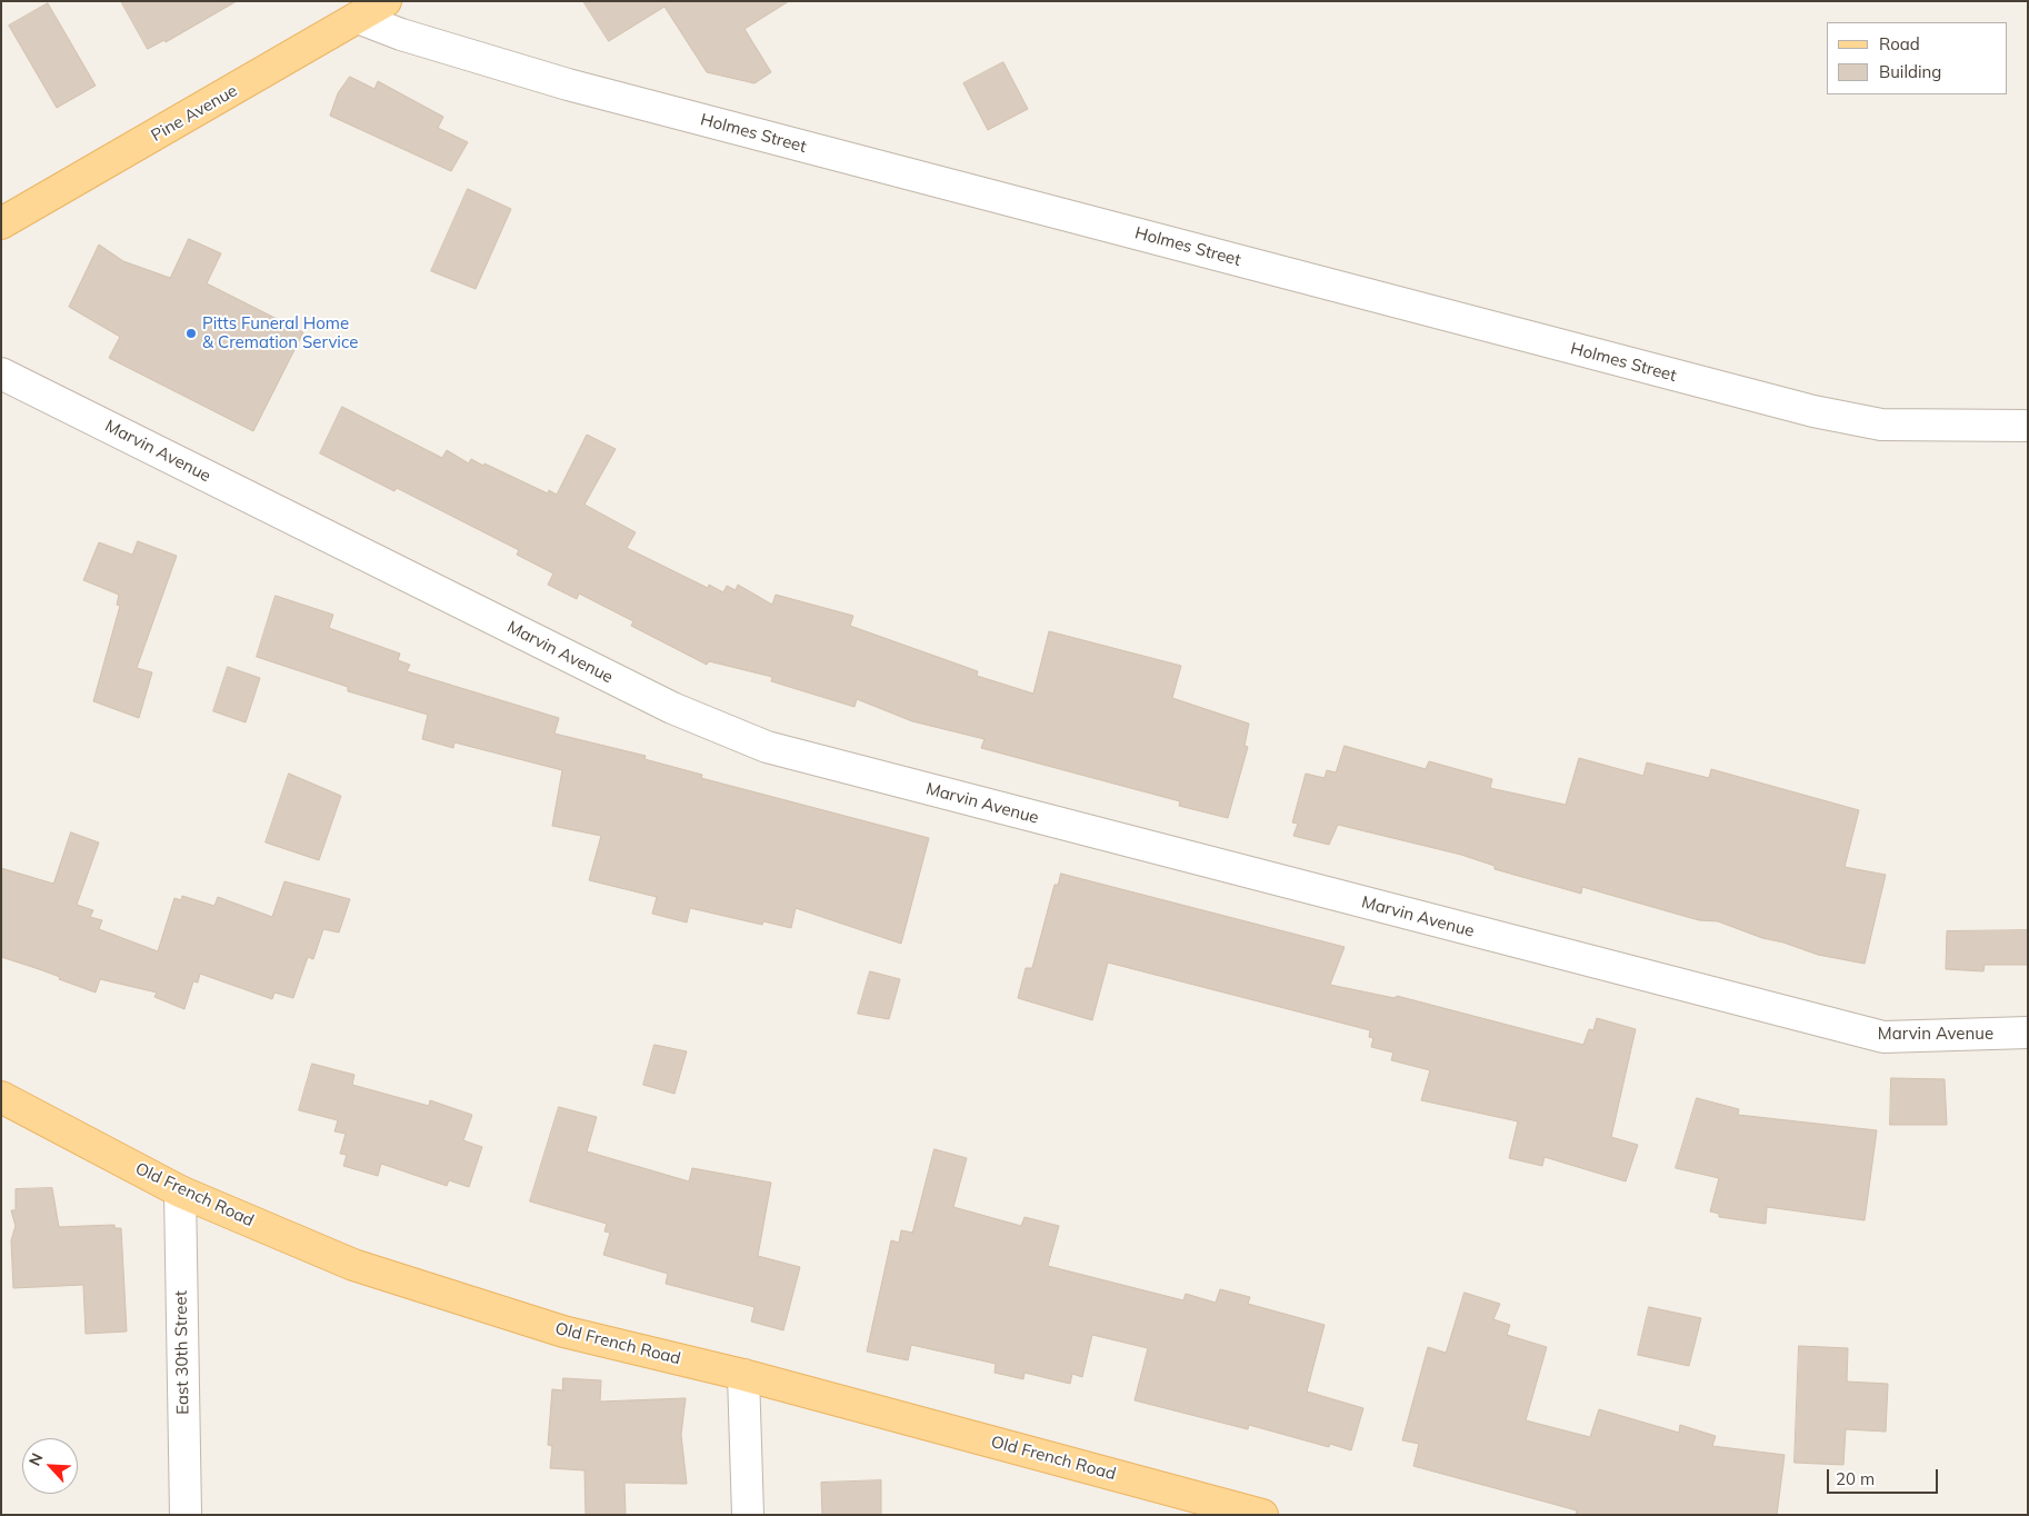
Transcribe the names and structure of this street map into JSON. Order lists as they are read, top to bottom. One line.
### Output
{"streets":{"main road":["Pine Avenue","Old French Road"],"street":["Holmes Street","Marvin Avenue","East 30th Street"]},"crossings":[["Pine Avenue","Holmes Street"],["Old French Road","East 30th Street"]],"places":["Pitts Funeral Home & Cremation Service"],"legend":["Road","Building"],"scale_bar":"20 m","north":"top left"}
